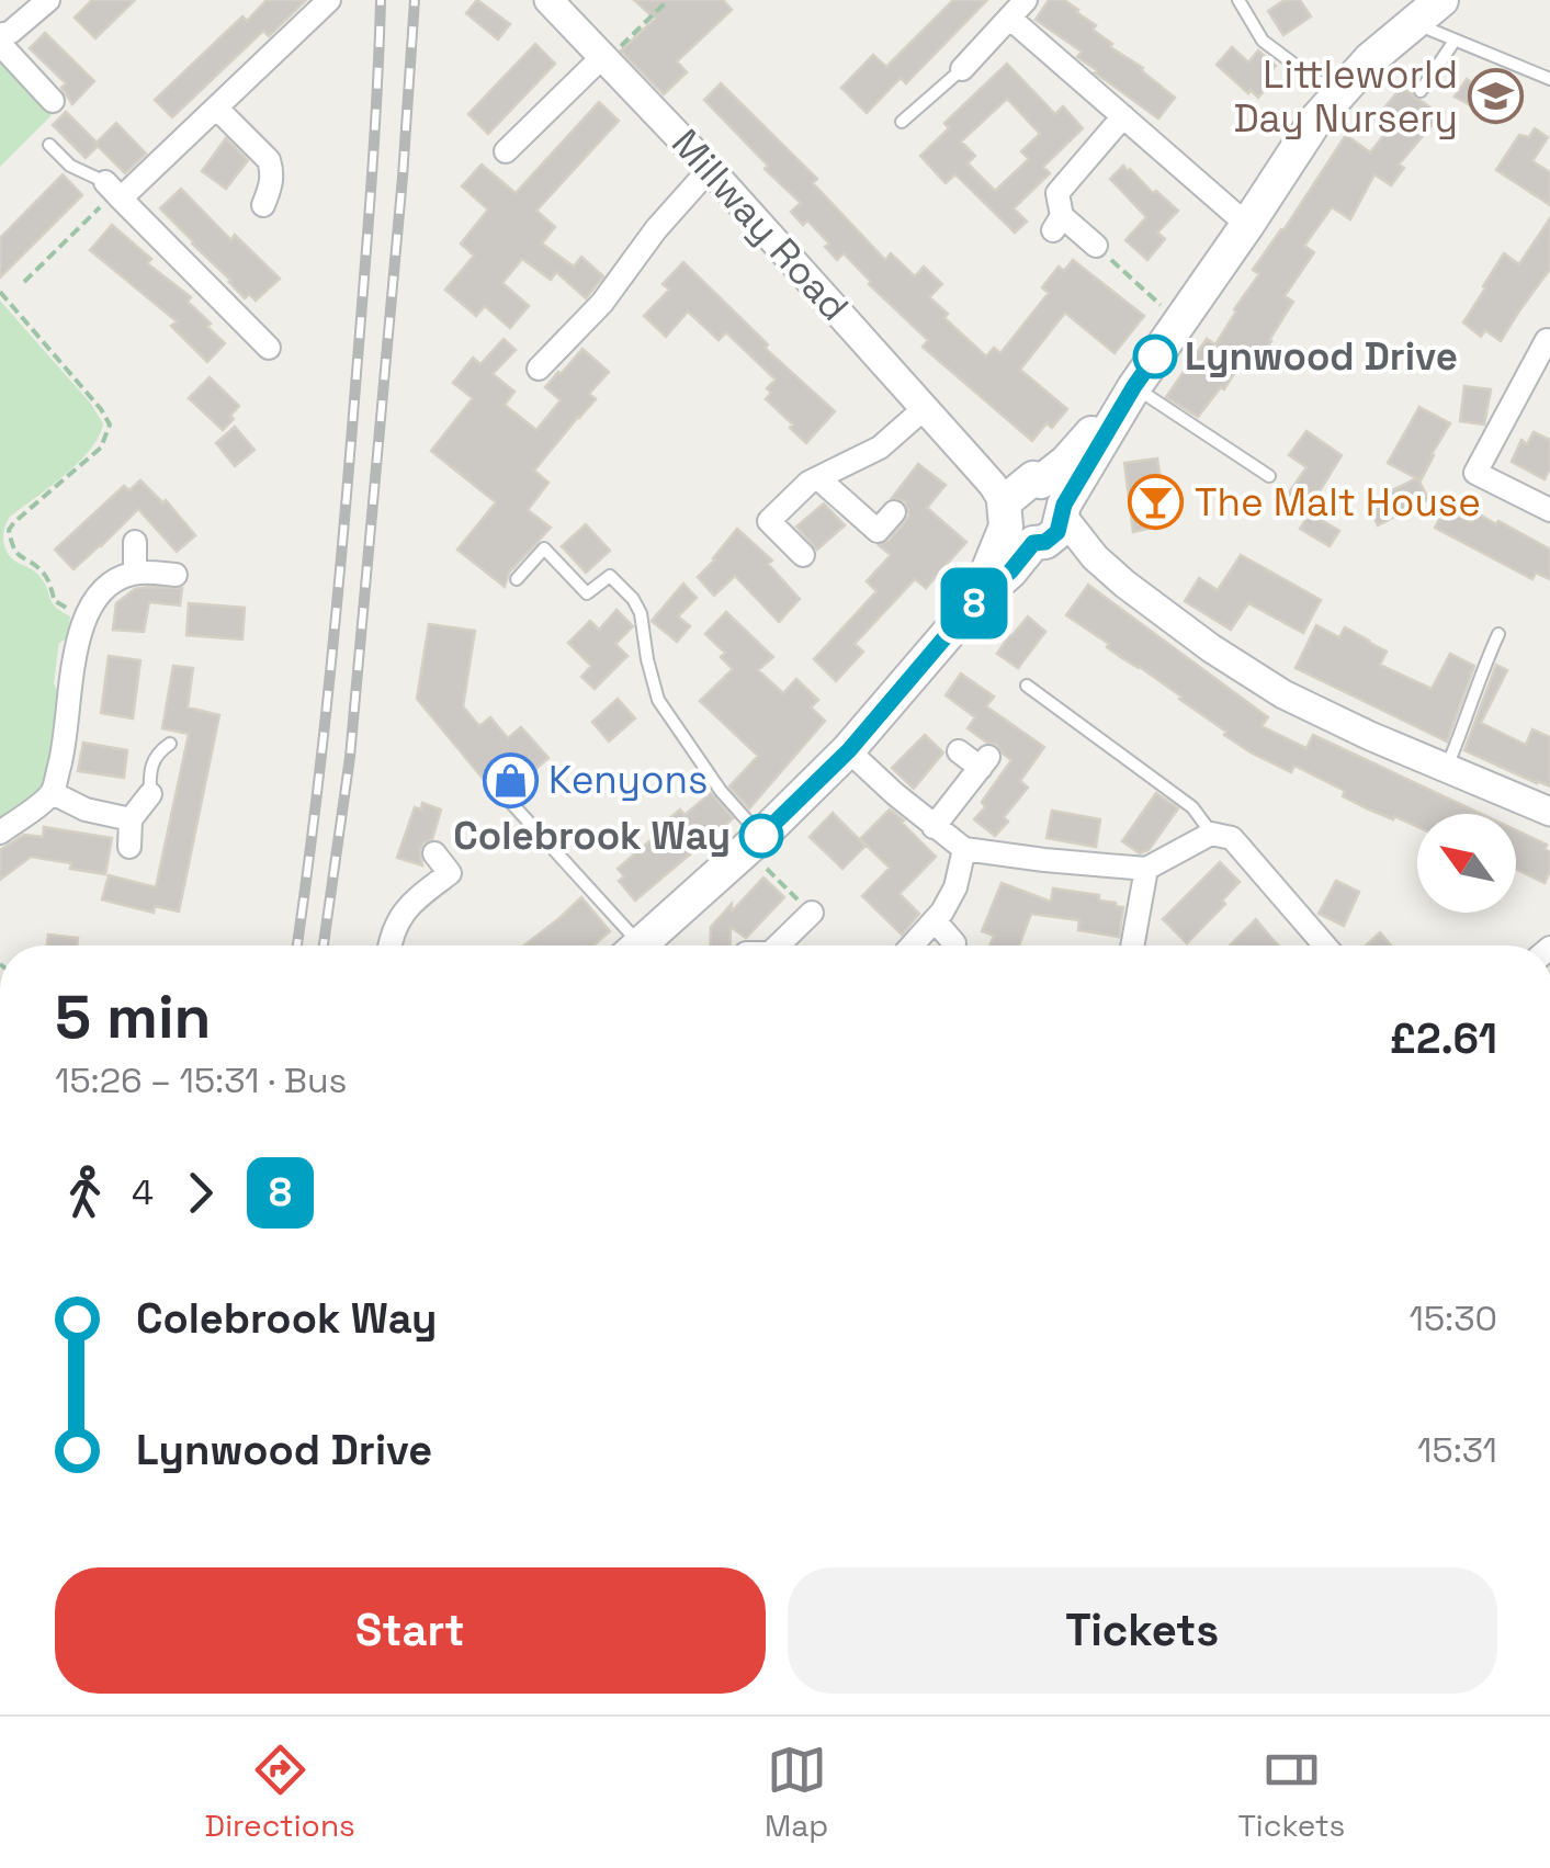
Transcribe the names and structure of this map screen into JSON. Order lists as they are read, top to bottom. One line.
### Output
{"streets":{"street":["Millway Road"]},"places":{"school or university":["Littleworld Day Nursery"],"other":["Lynwood Drive","Colebrook Way"],"bar":["The Malt House"],"shop":["Kenyons"]},"lines":["bus line 8"],"north":"top left","page":{"on_map":"8","heading":["5 min","15:26 – 15:31 · Bus","£2.61"],"legs":["4","8"],"list":[{"name":"Colebrook Way","value":"15:30"},{"name":"Lynwood Drive","value":"15:31"}],"buttons":["Start","Tickets"],"tabs":["Directions","Map","Tickets"]}}
